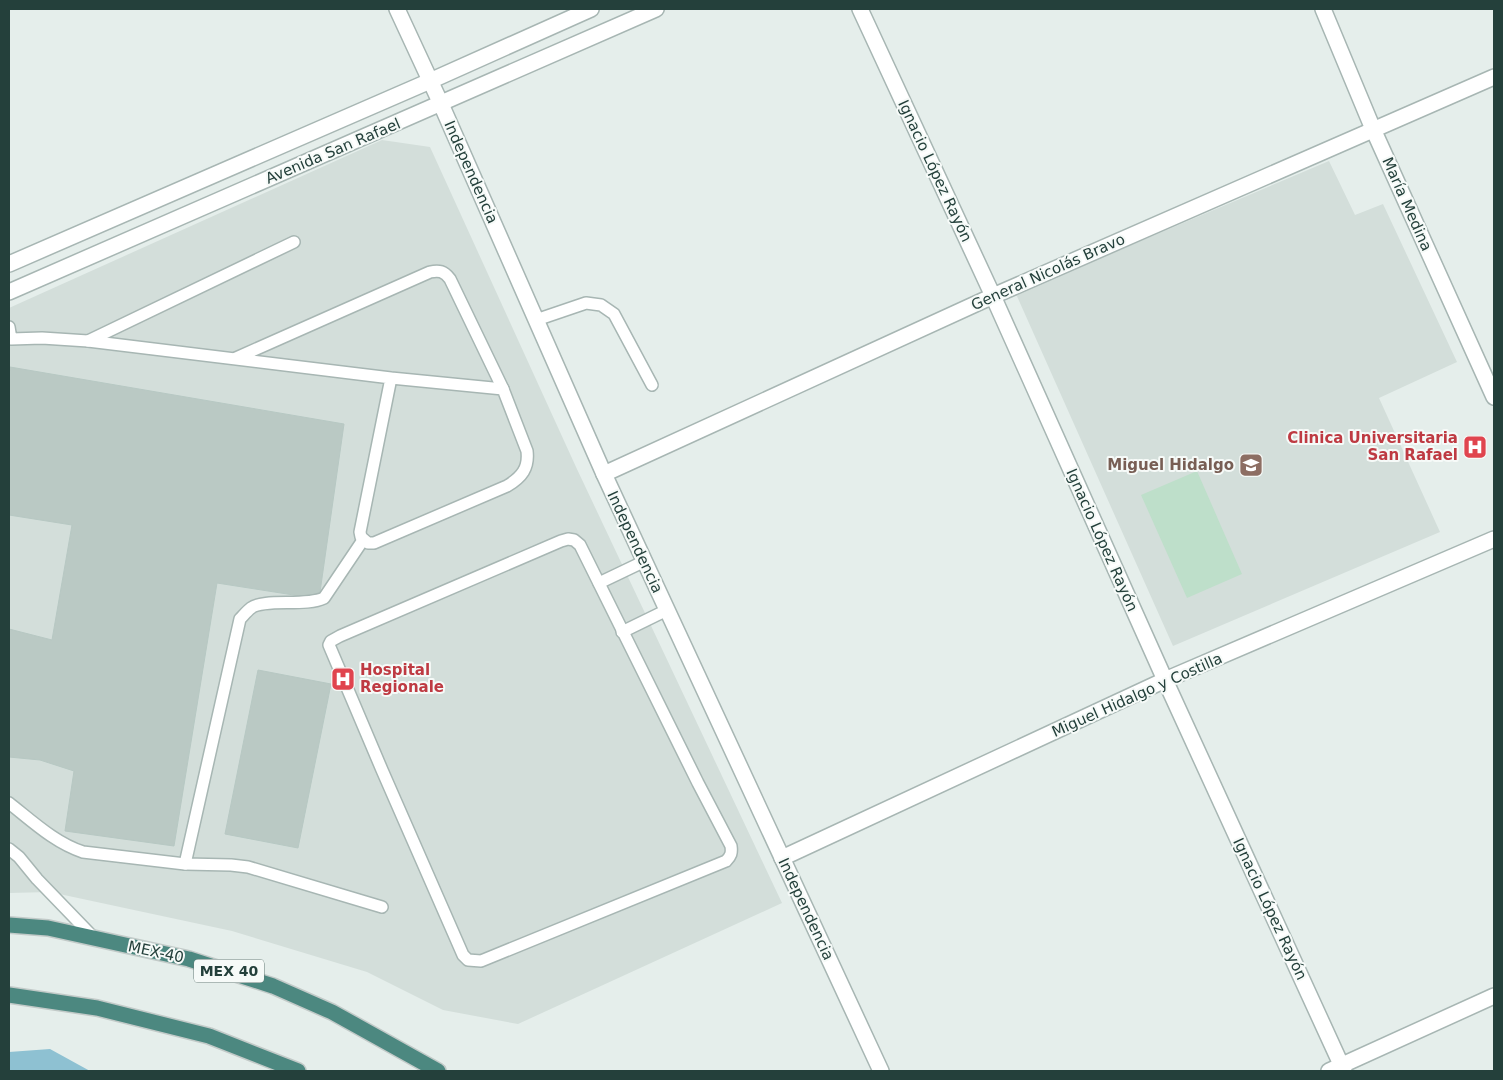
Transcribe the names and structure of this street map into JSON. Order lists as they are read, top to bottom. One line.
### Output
{"streets":{"highway":["MEX-40","MEX 40"],"street":["Avenida San Rafael","Ignacio López Rayón","Independencia","María Medina","General Nicolás Bravo","Miguel Hidalgo y Costilla"]},"crossings":[["Avenida San Rafael","Independencia"],["Ignacio López Rayón","General Nicolás Bravo"],["Ignacio López Rayón","Miguel Hidalgo y Costilla"],["Independencia","General Nicolás Bravo"],["Independencia","Miguel Hidalgo y Costilla"],["María Medina","General Nicolás Bravo"]],"places":{"hospital":["Clinica Universitaria San Rafael","Hospital Regionale"],"school or university":["Miguel Hidalgo"]}}
